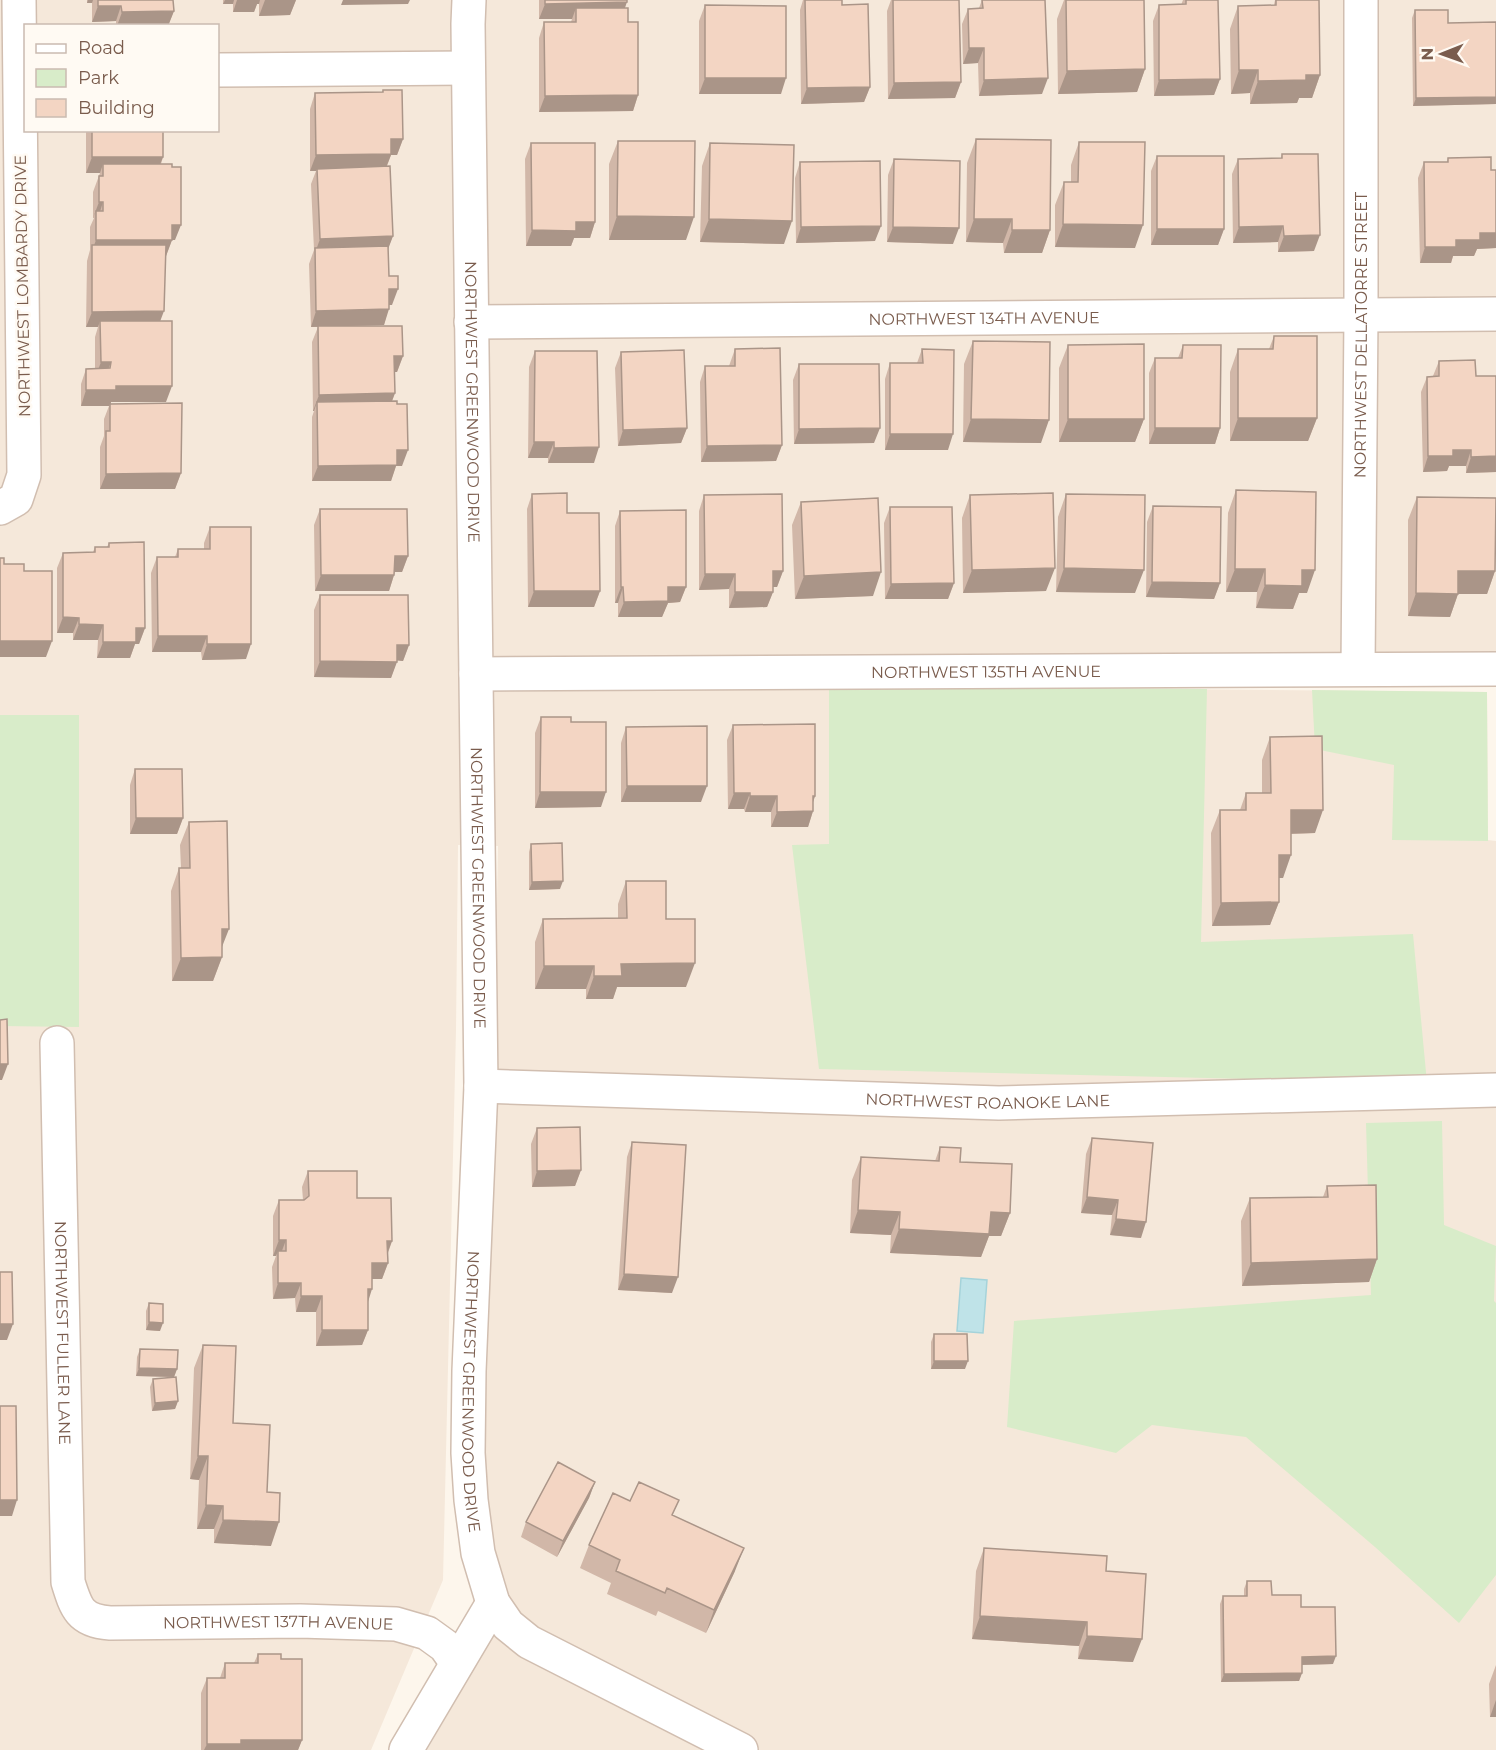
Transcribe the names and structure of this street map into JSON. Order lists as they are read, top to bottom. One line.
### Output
{"streets":{"street":["NORTHWEST LOMBARDY DRIVE","NORTHWEST 134TH AVENUE","NORTHWEST DELLATORRE STREET","NORTHWEST GREENWOOD DRIVE","NORTHWEST 135TH AVENUE","NORTHWEST ROANOKE LANE","NORTHWEST FULLER LANE","NORTHWEST 137TH AVENUE"]},"crossings":[["NORTHWEST 134TH AVENUE","NORTHWEST DELLATORRE STREET"],["NORTHWEST 134TH AVENUE","NORTHWEST GREENWOOD DRIVE"],["NORTHWEST DELLATORRE STREET","NORTHWEST 135TH AVENUE"],["NORTHWEST GREENWOOD DRIVE","NORTHWEST 135TH AVENUE"],["NORTHWEST GREENWOOD DRIVE","NORTHWEST ROANOKE LANE"],["NORTHWEST FULLER LANE","NORTHWEST 137TH AVENUE"]],"legend":["Road","Park","Building"],"north":"left"}
